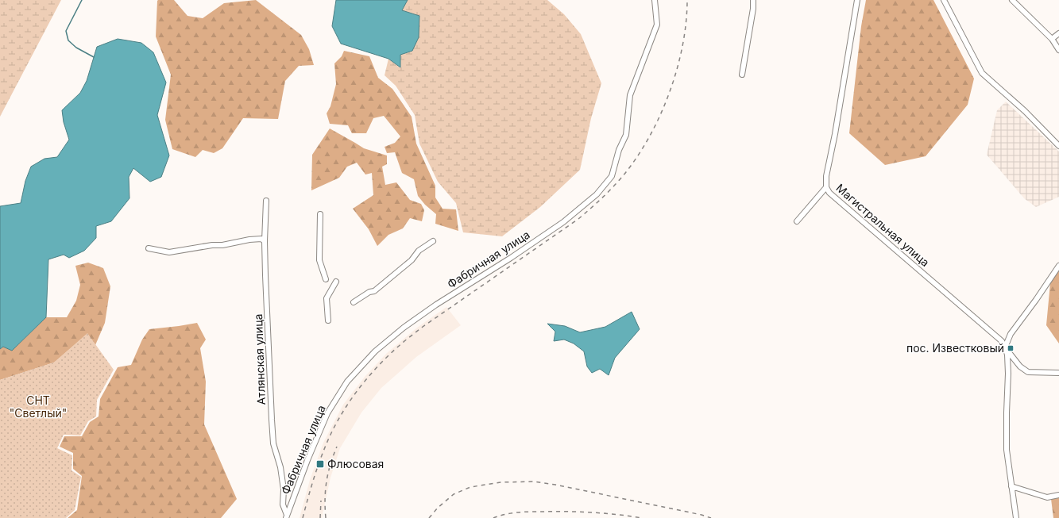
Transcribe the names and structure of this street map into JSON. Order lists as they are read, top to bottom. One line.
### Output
{"streets":{"street":["Магистральная улица","Фабричная улица","Атлянская улица"]},"crossings":[["Фабричная улица","Атлянская улица"]],"parks":["СНТ \"Светлый\""],"places":{"transit":["пос. Известковый","Флюсовая"]}}
